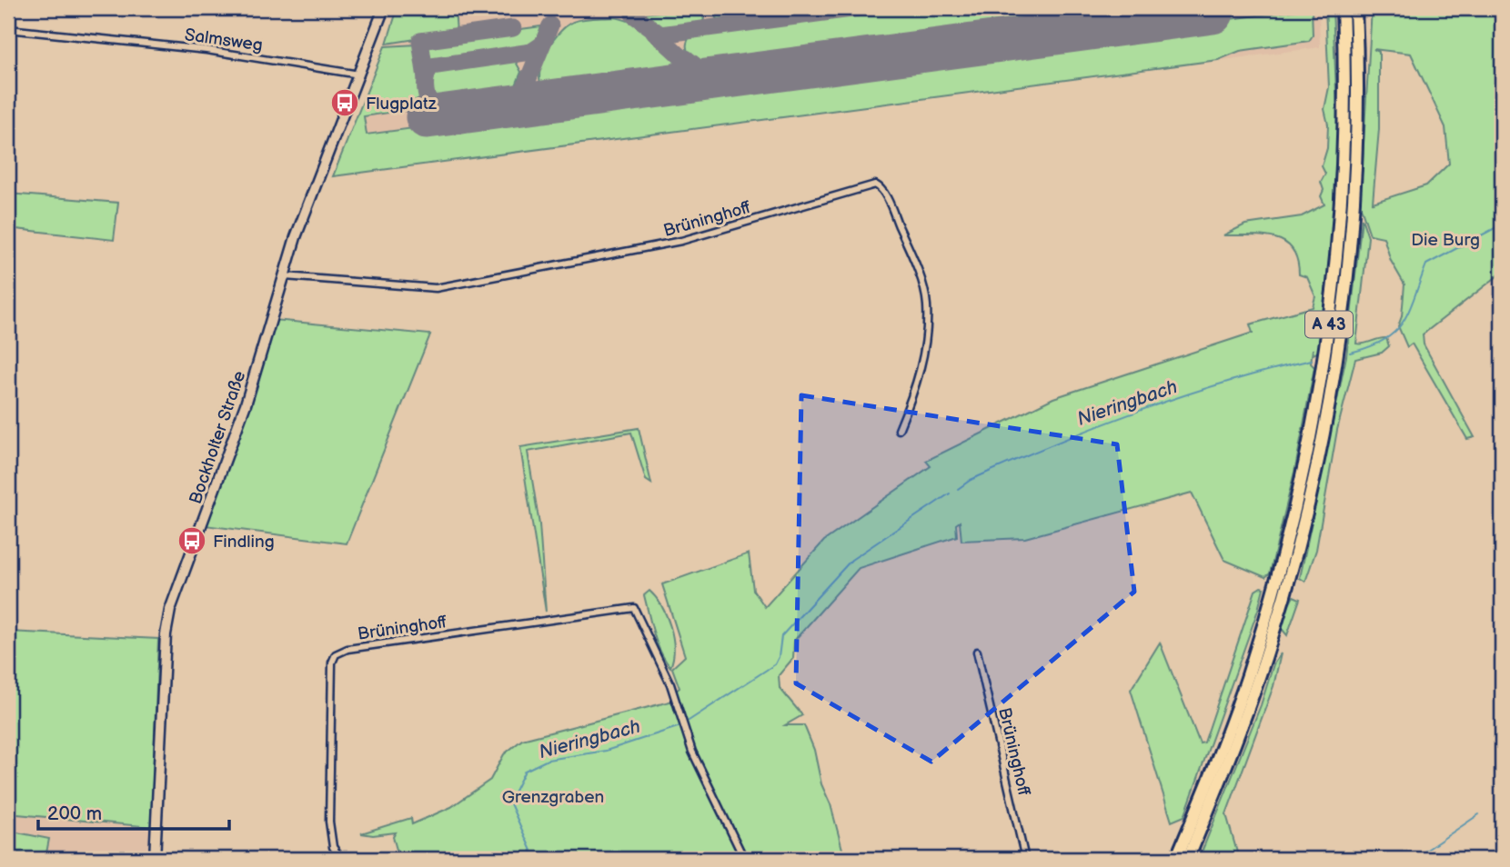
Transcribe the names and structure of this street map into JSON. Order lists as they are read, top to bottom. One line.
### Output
{"streets":{"highway":["A 43"],"street":["Salmsweg","Brüninghoff","Bockholter Straße"]},"crossings":[["Salmsweg","Bockholter Straße"],["Brüninghoff","Bockholter Straße"]],"water":["Nieringbach"],"parks":["Die Burg","Grenzgraben"],"places":{"bus stop":["Flugplatz","Findling"]},"scale_bar":"200 m"}
